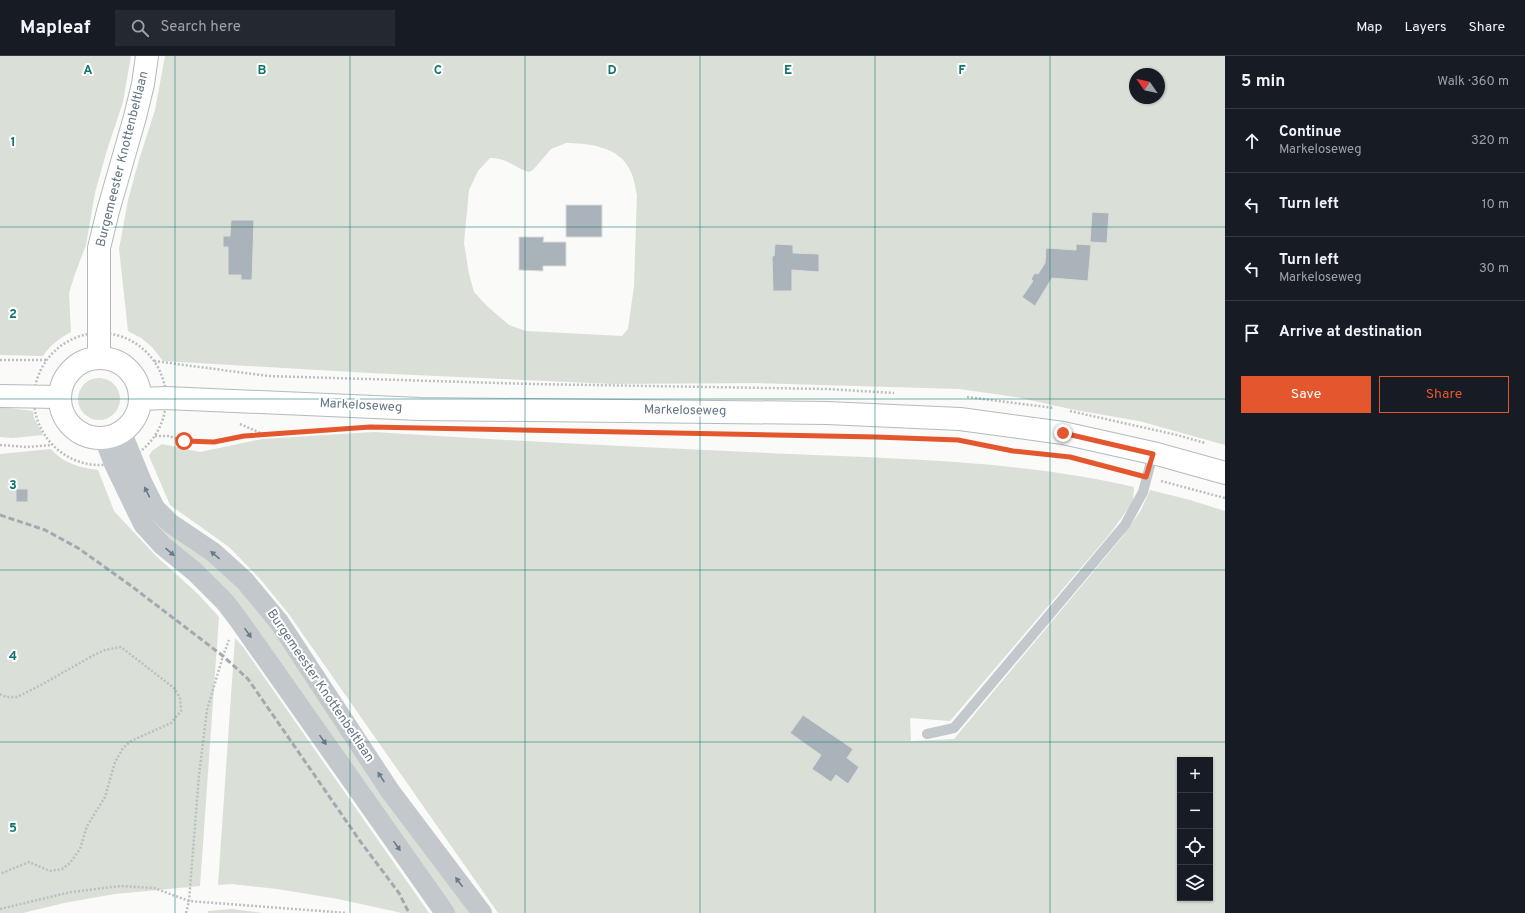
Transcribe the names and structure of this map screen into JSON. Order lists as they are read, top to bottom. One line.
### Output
{"streets":{"main road":["Burgemeester Knottenbeltlaan","Markeloseweg"]},"crossings":[["Burgemeester Knottenbeltlaan","Markeloseweg"]],"north":"top left","page":{"header":"Mapleaf","search":"Search here","nav":["Map","Layers","Share"],"heading":["5 min","Walk · 360 m"],"list":[["Continue","Markeloseweg","320 m"],["Turn left","10 m"],["Turn left","Markeloseweg","30 m"],"Arrive at destination"],"buttons":["Save","Share"],"map_buttons":["+","−"]},"grid":{"columns":["A","B","C","D","E","F"],"rows":["1","2","3","4","5"]}}
